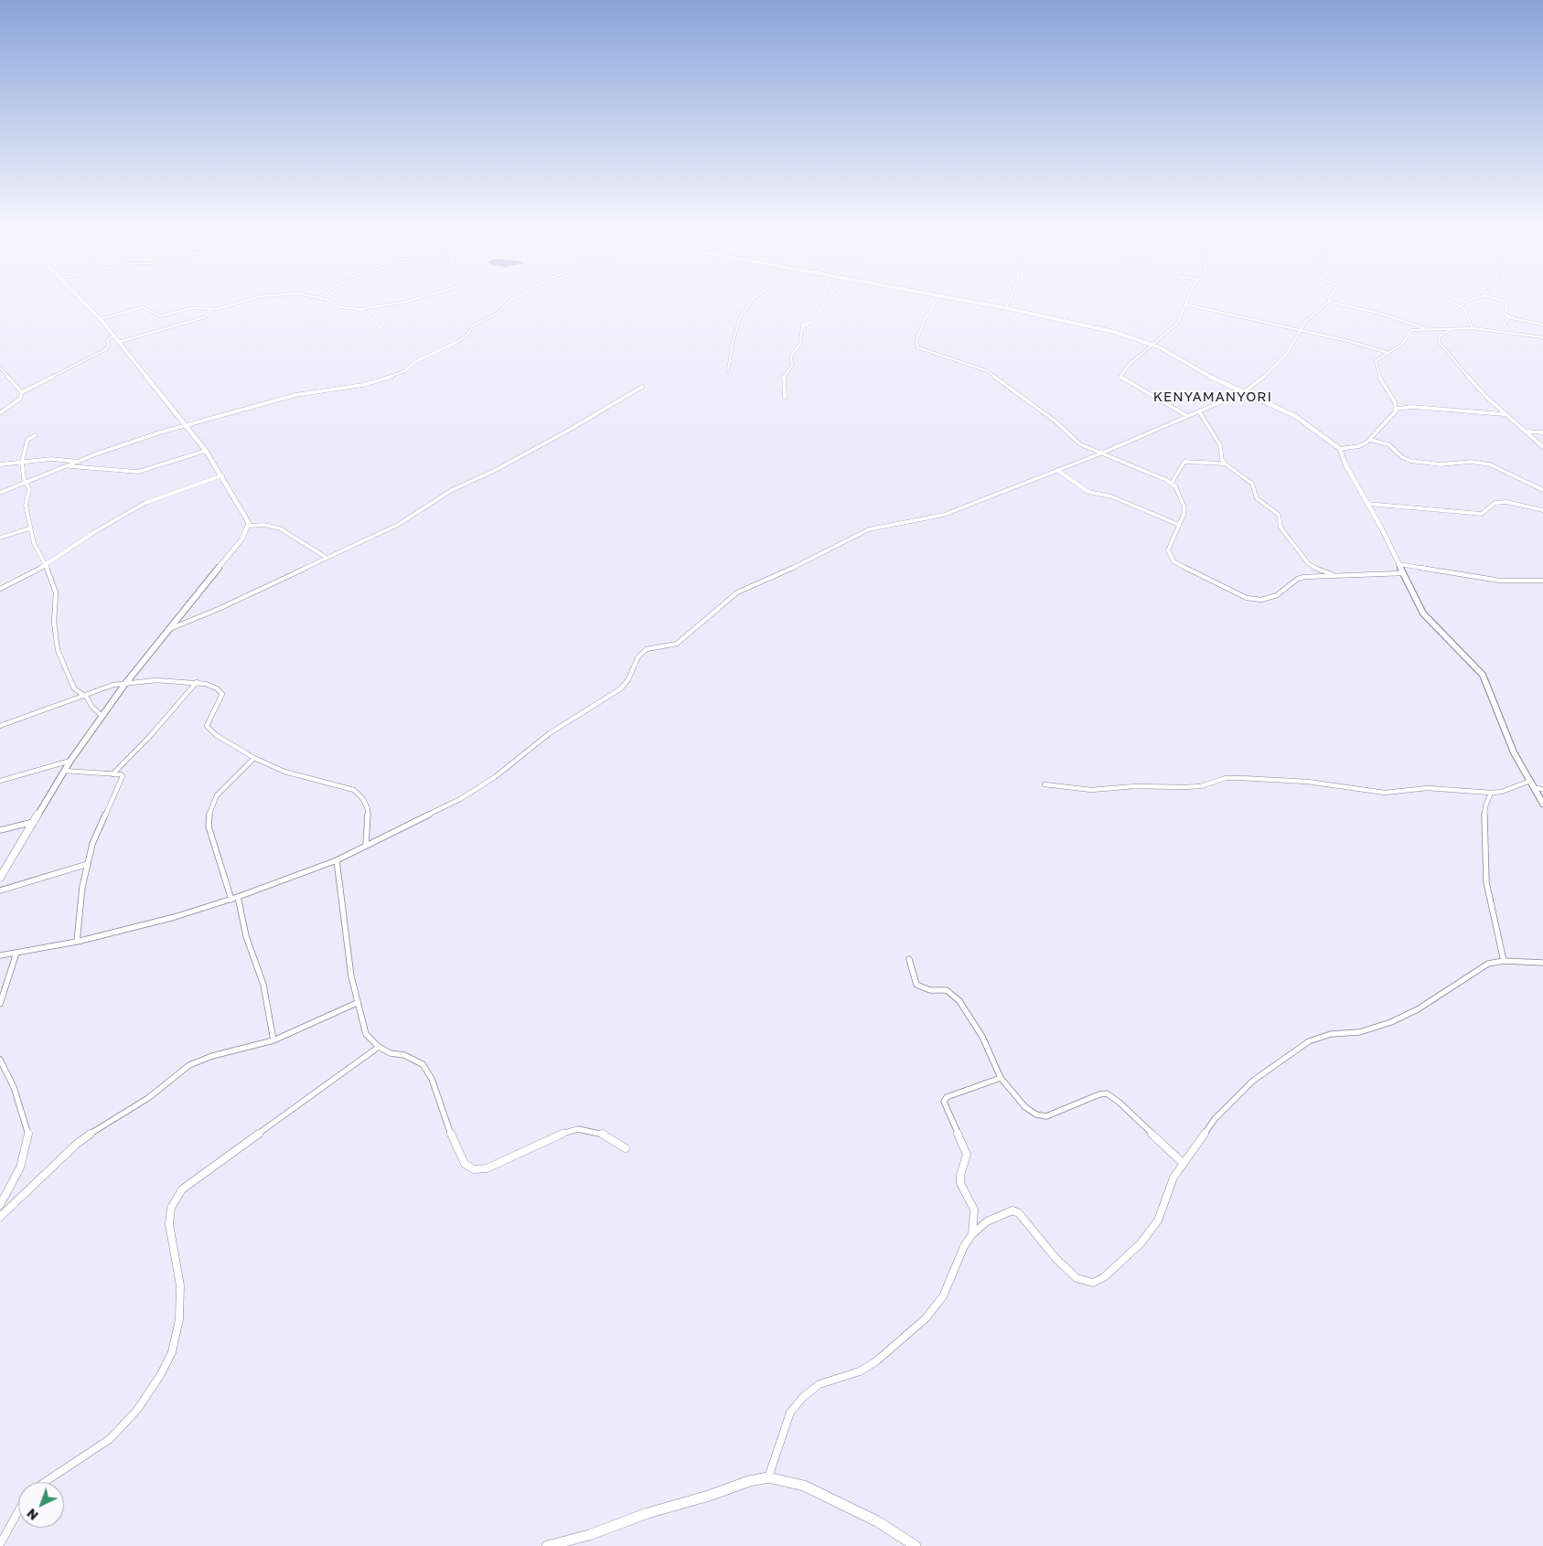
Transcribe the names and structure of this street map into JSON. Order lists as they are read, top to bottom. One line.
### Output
{"districts":["KENYAMANYORI"],"north":"bottom left"}
